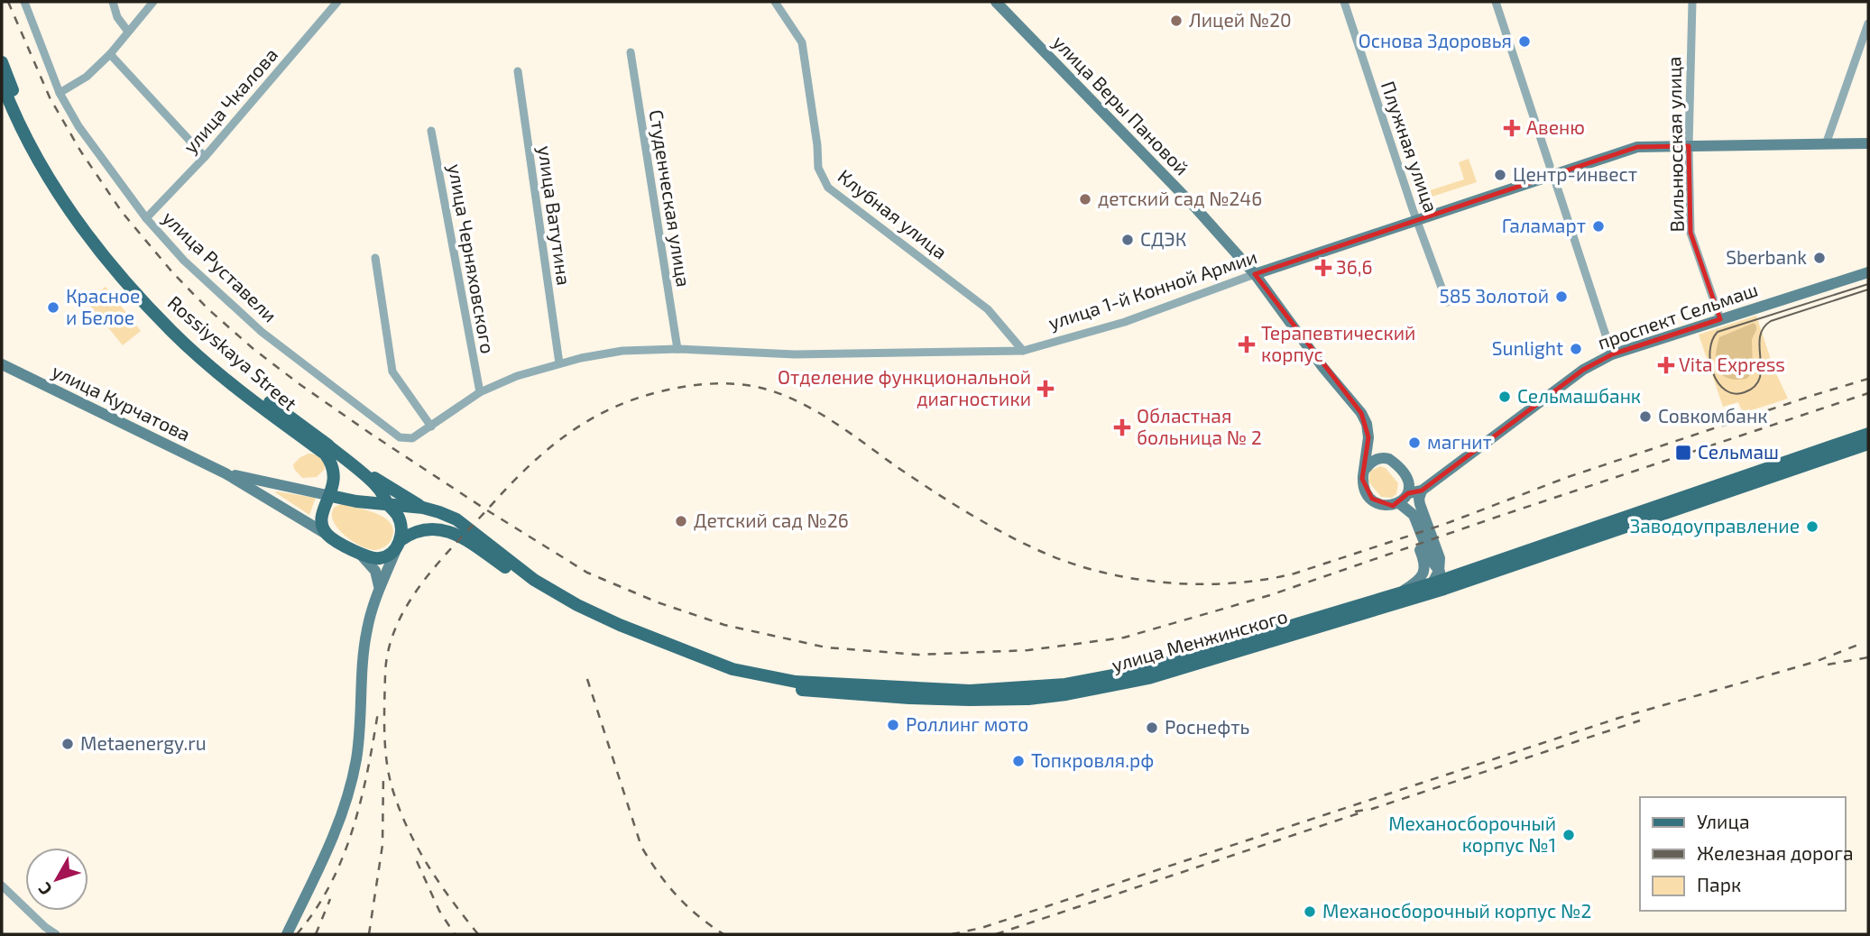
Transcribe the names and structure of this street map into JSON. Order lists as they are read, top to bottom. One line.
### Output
{"streets":{"main road":["улица Веры Пановой","улица 1-й Конной Армии","проспект Сельмаш","Rossiyskaya Street","улица Курчатова","улица Менжинского"],"street":["улица Чкалова","Вильнюсская улица","Плужная улица","Студенческая улица","Клубная улица","улица Ватутина","улица Черняховского","улица Руставели"]},"crossings":[["улица Чкалова","улица Руставели"],["улица Веры Пановой","улица 1-й Конной Армии"],["Вильнюсская улица","улица 1-й Конной Армии"],["Вильнюсская улица","проспект Сельмаш"],["Плужная улица","улица 1-й Конной Армии"],["Студенческая улица","улица 1-й Конной Армии"],["Клубная улица","улица 1-й Конной Армии"],["улица Ватутина","улица 1-й Конной Армии"],["улица Черняховского","улица 1-й Конной Армии"],["улица Руставели","улица 1-й Конной Армии"]],"places":{"other":["Лицей №20","Основа Здоровья","Центр-инвест","детский сад №246","Галамарт","СДЭК","Sberbank","585 Золотой","Красное и Белое","Sunlight","Сельмашбанк","Совкомбанк","магнит","Детский сад №26","Заводоуправление","Роллинг мото","Роснефть","Metaenergy.ru","Топкровля.рф","Механосборочный корпус №1","Механосборочный корпус №2"],"health":["Авеню","36,6","Терапевтический корпус","Vita Express","Отделение функциональной диагностики","Областная больница № 2"],"transit":["Сельмаш"]},"legend":["Улица","Железная дорога","Парк"],"north":"bottom left"}
